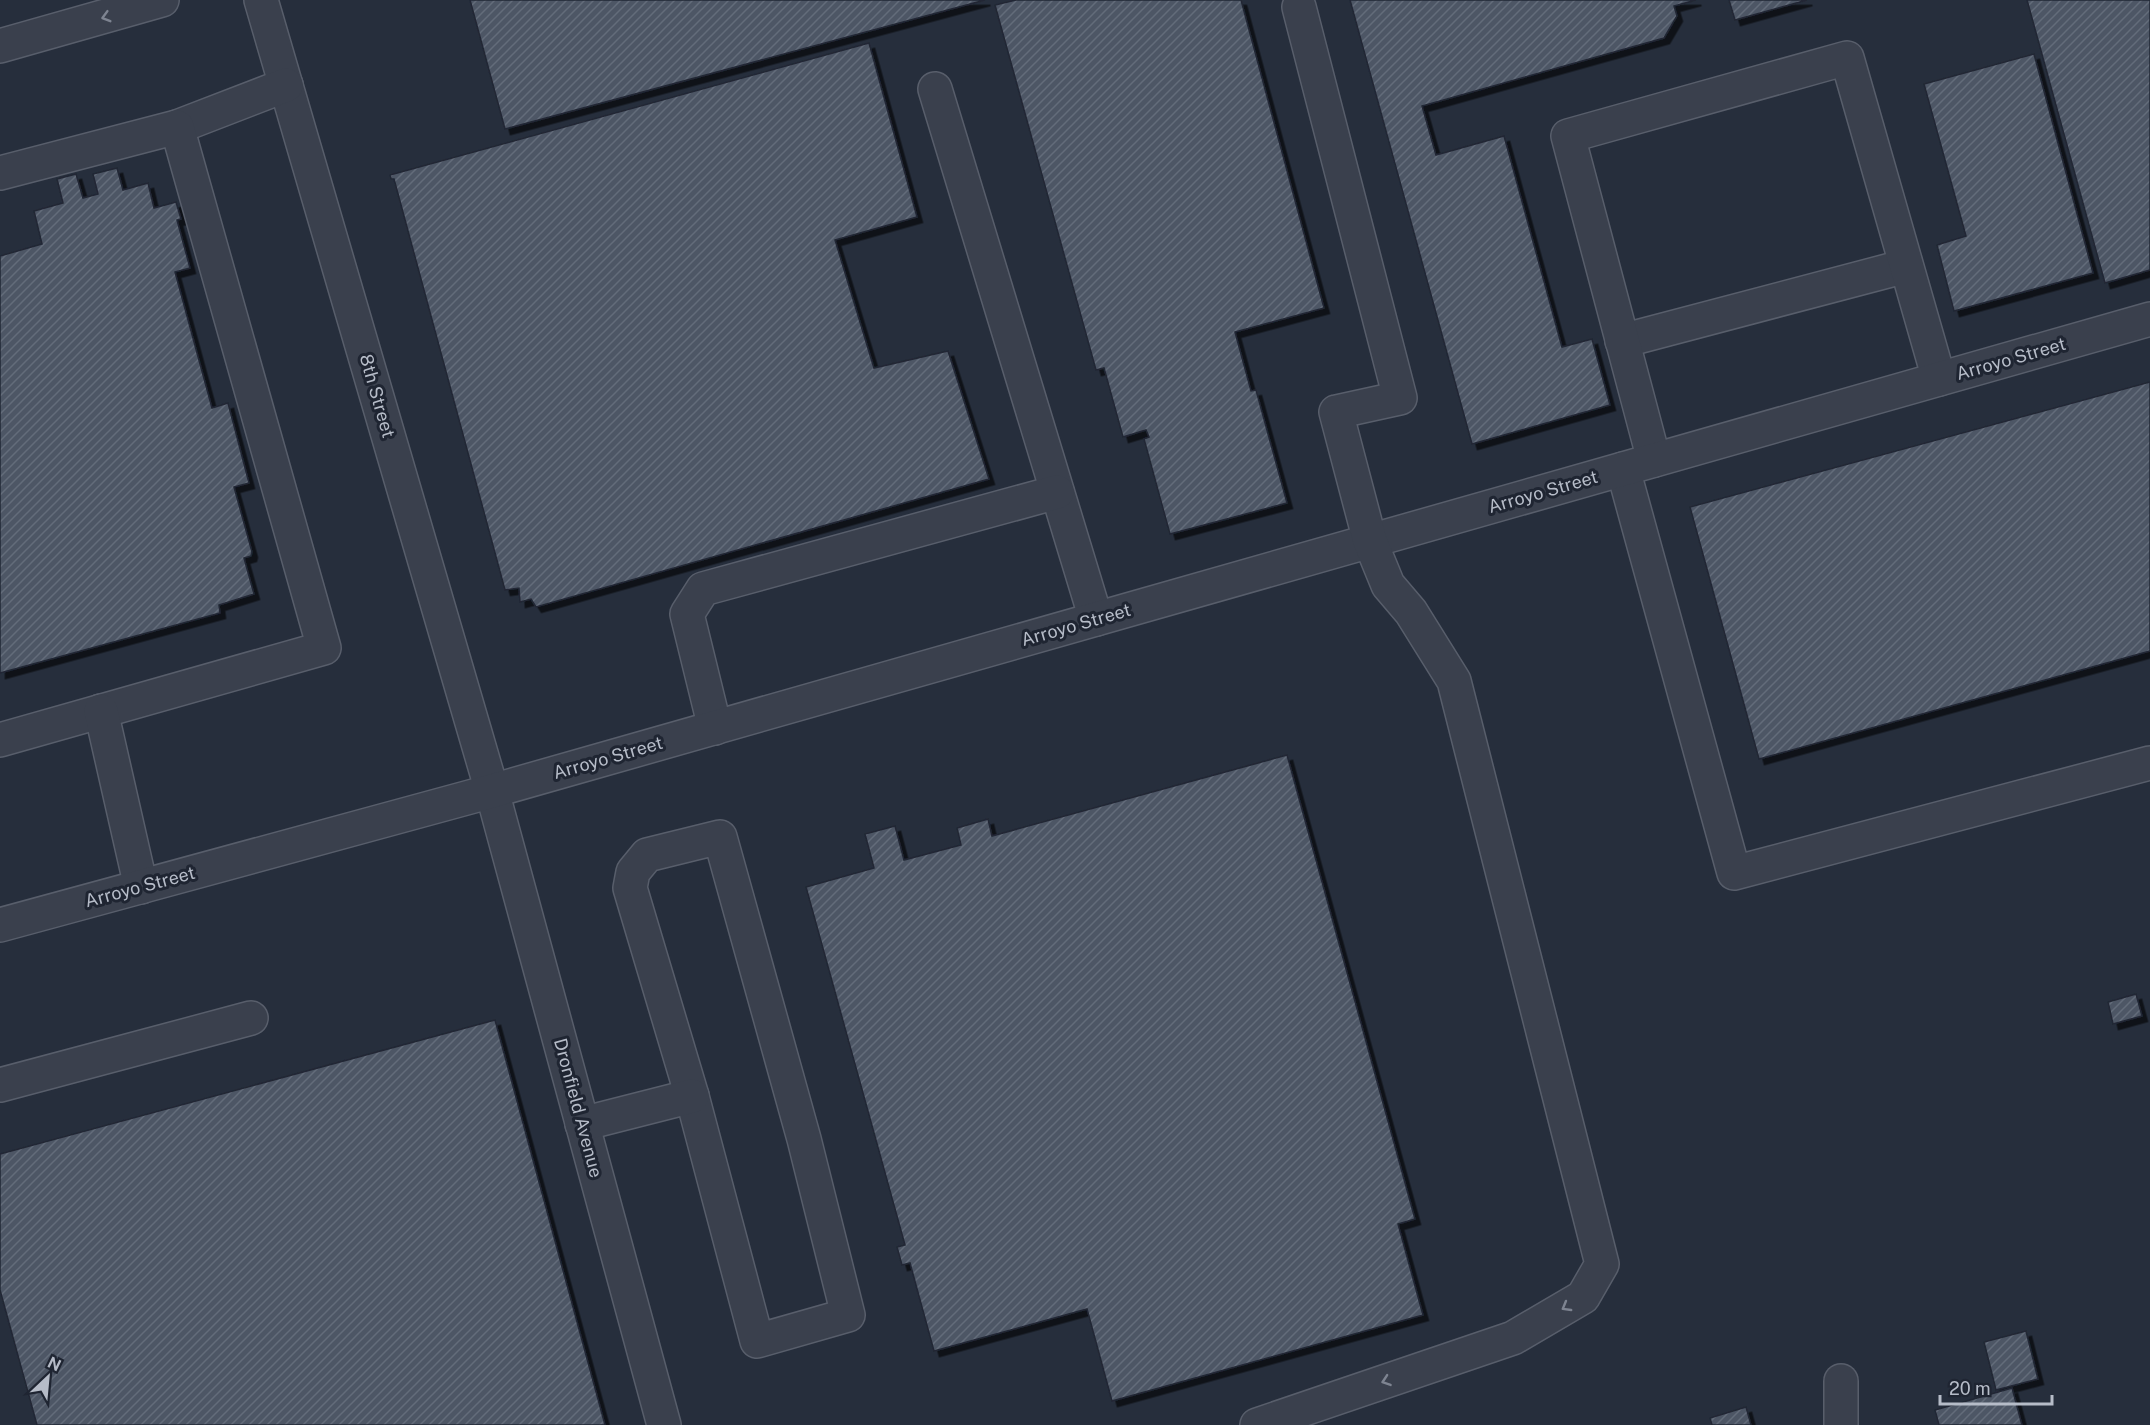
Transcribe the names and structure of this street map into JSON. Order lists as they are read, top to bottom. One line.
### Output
{"streets":{"street":["Arroyo Street","8th Street","Dronfield Avenue"]},"crossings":[["Arroyo Street","8th Street"],["Arroyo Street","Dronfield Avenue"],["8th Street","Dronfield Avenue"]],"scale_bar":"20 m","north":"top right"}
